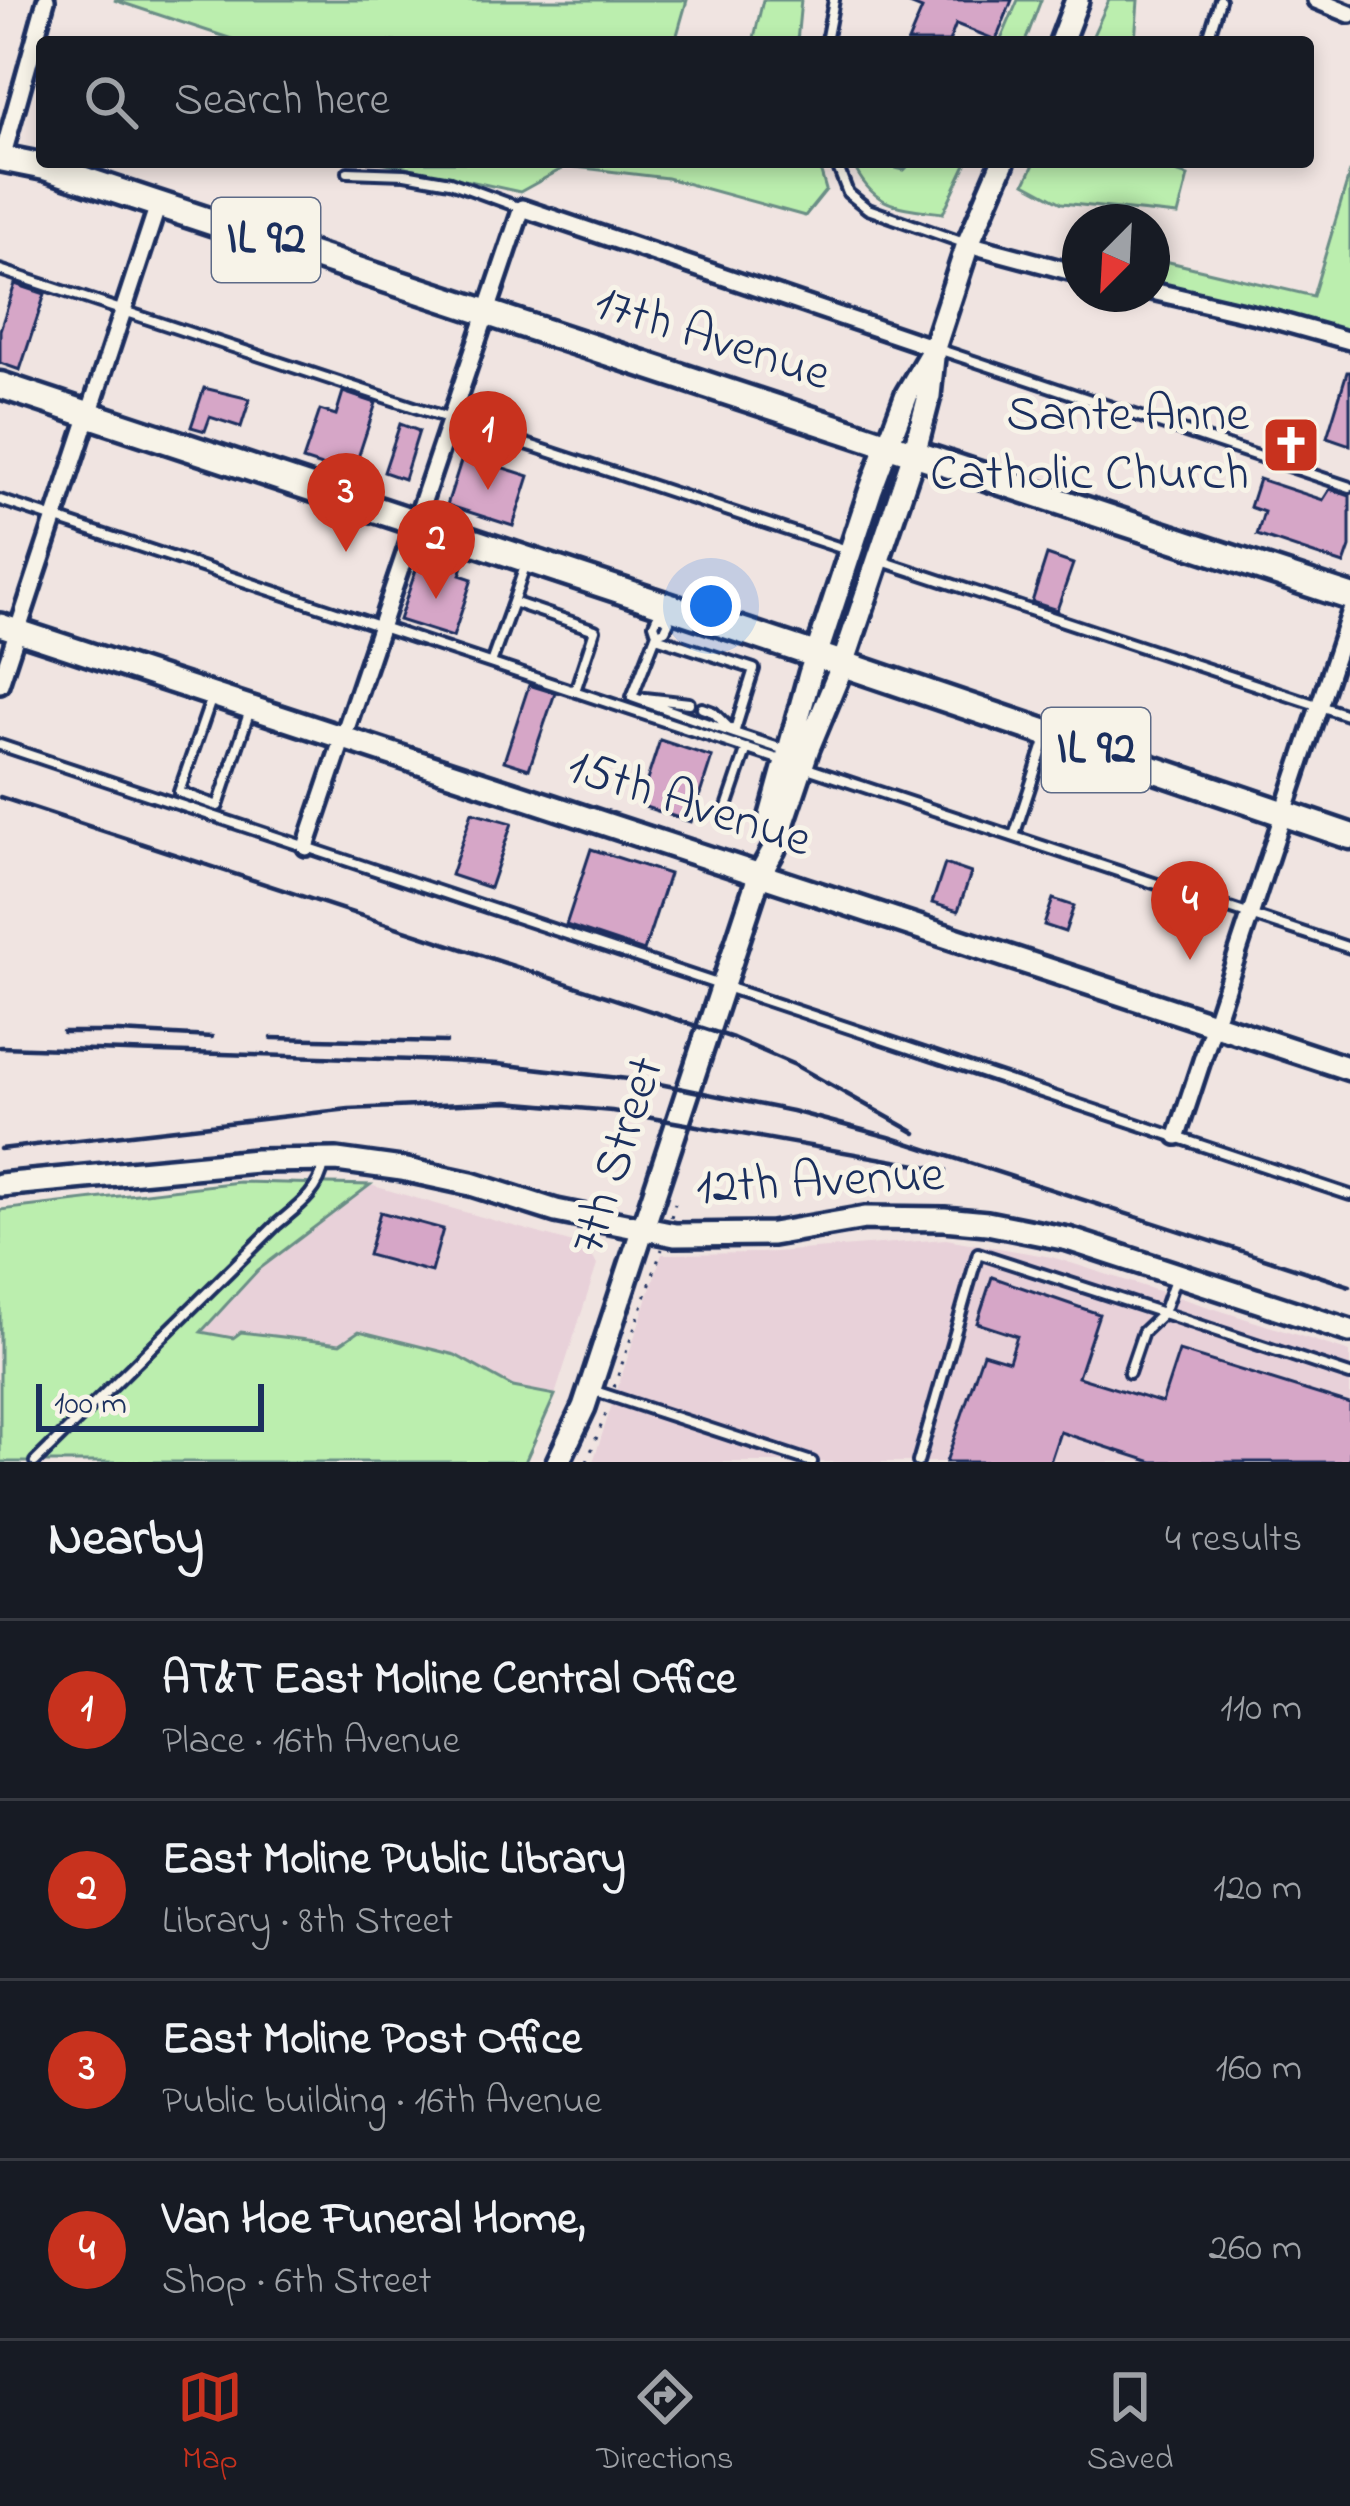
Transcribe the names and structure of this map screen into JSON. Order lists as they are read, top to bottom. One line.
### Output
{"streets":{"main road":["IL 92","17th Avenue"],"street":["15th Avenue","7th Street","12th Avenue"]},"crossings":[["IL 92","7th Street"],["17th Avenue","7th Street"],["15th Avenue","7th Street"],["7th Street","12th Avenue"]],"places":{"church":["Sante Anne Catholic Church"]},"scale_bar":"100 m","north":"bottom left","page":{"search":"Search here","pins":["1","3","2","4"],"scale":"100 m","heading":["Nearby","4 results"],"list":[{"mark":"1","name":"AT&T East Moline Central Office","note":"Place · 16th Avenue","value":"110 m"},{"mark":"2","name":"East Moline Public Library","note":"Library · 8th Street","value":"120 m"},{"mark":"3","name":"East Moline Post Office","note":"Public building · 16th Avenue","value":"160 m"},{"mark":"4","name":"Van Hoe Funeral Home,","note":"Shop · 6th Street","value":"260 m"}],"nav":["Map","Directions","Saved"]}}
